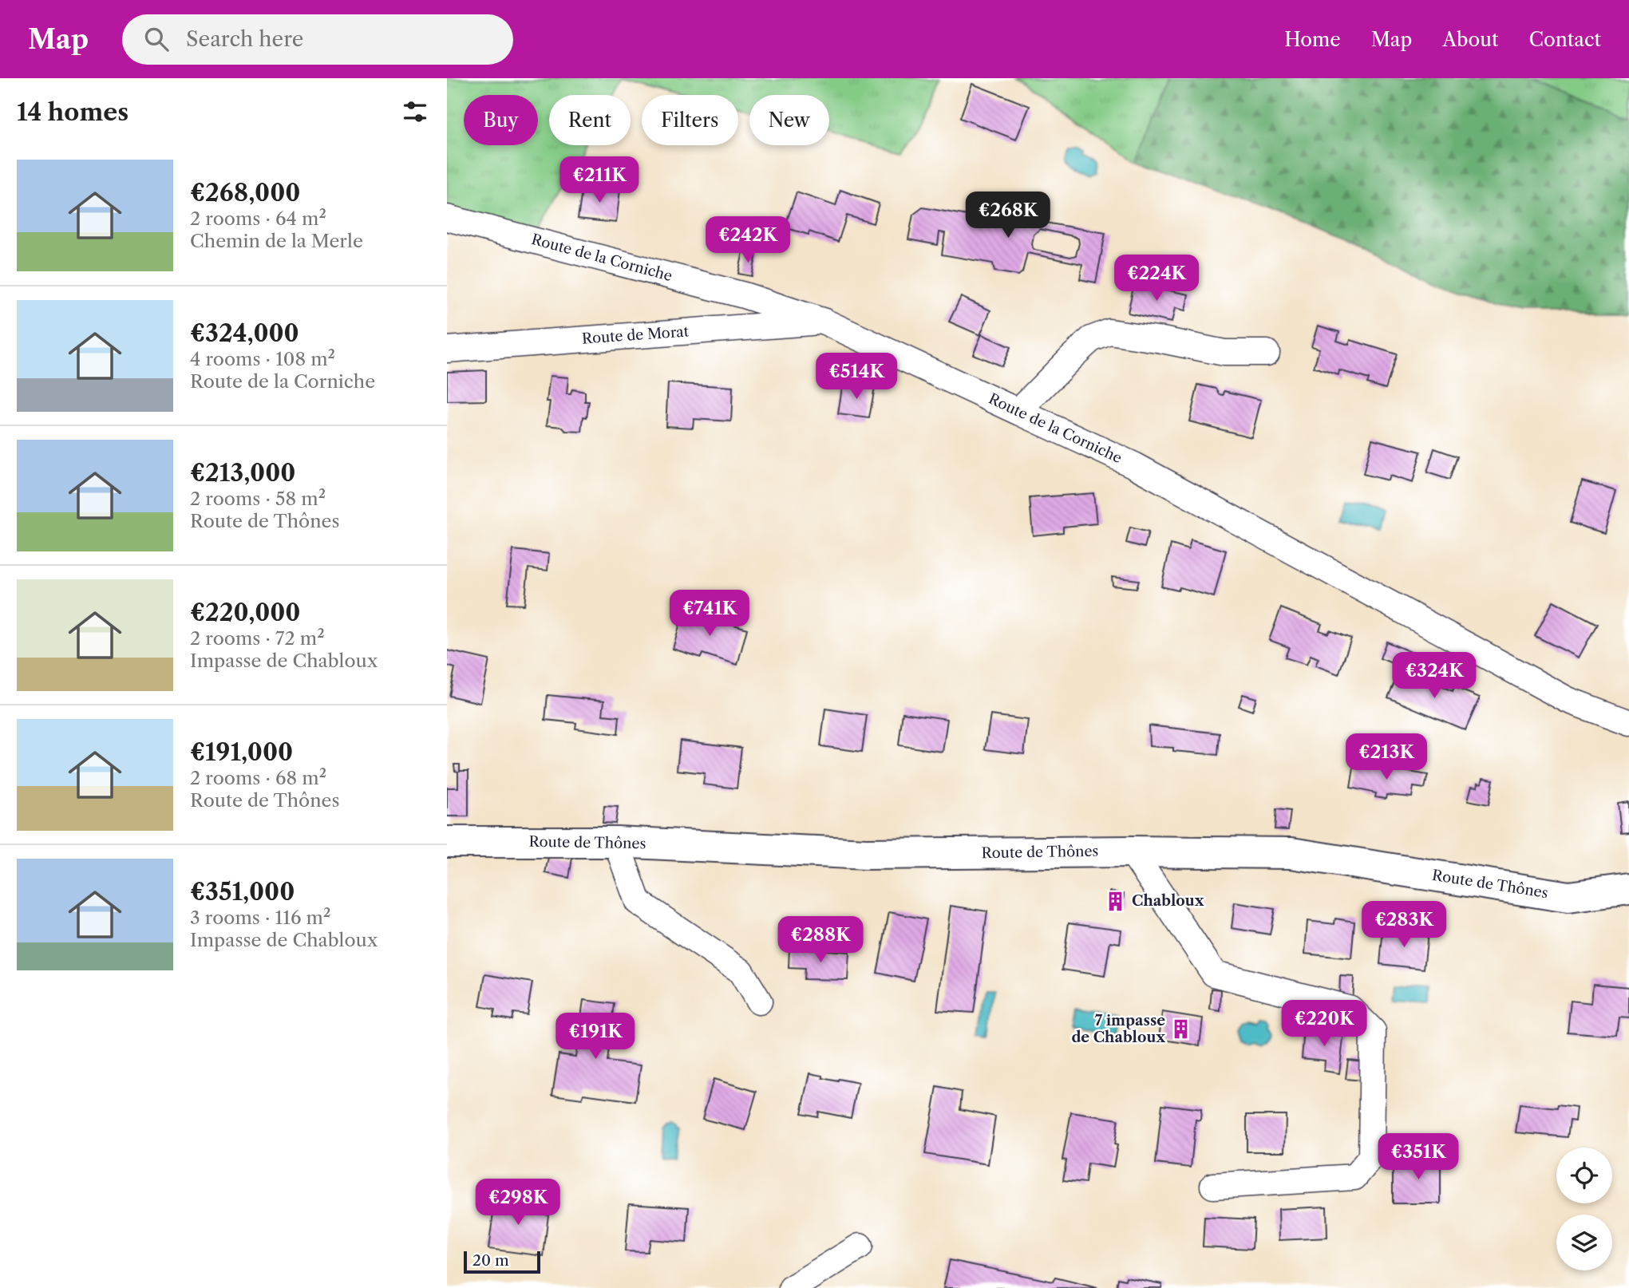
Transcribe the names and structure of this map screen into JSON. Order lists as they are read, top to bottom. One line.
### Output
{"streets":{"main road":["Route de Thônes"],"street":["Route de la Corniche","Route de Morat"]},"crossings":[["Route de la Corniche","Route de Morat"]],"places":{"building":["Chabloux","7 impasse de Chabloux"]},"scale_bar":"20 m","page":{"header":"Map","search":"Search here","nav":["Home","Map","About","Contact"],"heading":"14 homes","chip":["Buy","Rent","Filters","New"],"list":[{"name":"€268,000","note":"2 rooms · 64 m² · Chemin de la Merle"},{"name":"€324,000","note":"4 rooms · 108 m² · Route de la Corniche"},{"name":"€213,000","note":"2 rooms · 58 m² · Route de Thônes"},{"name":"€220,000","note":"2 rooms · 72 m² · Impasse de Chabloux"},{"name":"€191,000","note":"2 rooms · 68 m² · Route de Thônes"},{"name":"€351,000","note":"3 rooms · 116 m² · Impasse de Chabloux"}],"price":["€211K","€268K","€242K","€224K","€514K","€741K","€324K","€213K","€283K","€288K","€220K","€191K","€351K","€298K"],"scale":"20 m"}}
